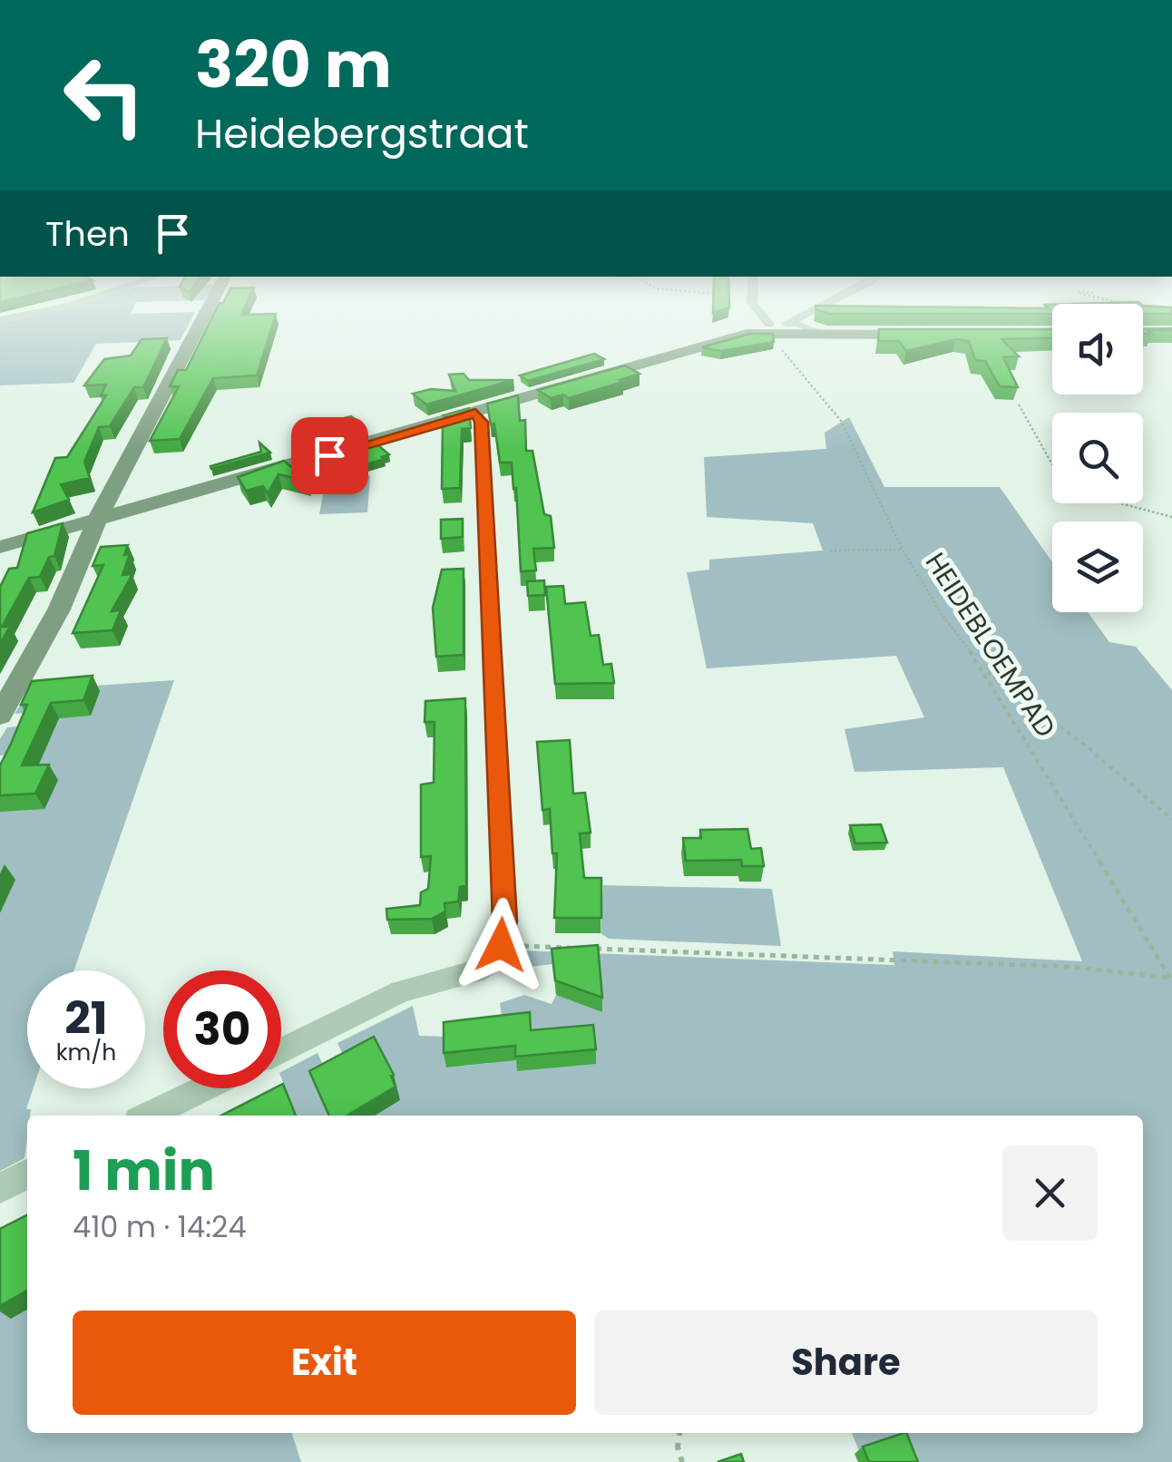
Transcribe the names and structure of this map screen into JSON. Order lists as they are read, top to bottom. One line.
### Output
{"streets":{"path":["HEIDEBLOEMPAD"]},"page":{"turn":["320 m","Heidebergstraat"],"then":"Then","speed":"21 km/h","limit":"30","heading":["1 min","410 m · 14:24"],"buttons":["Exit","Share"]}}
